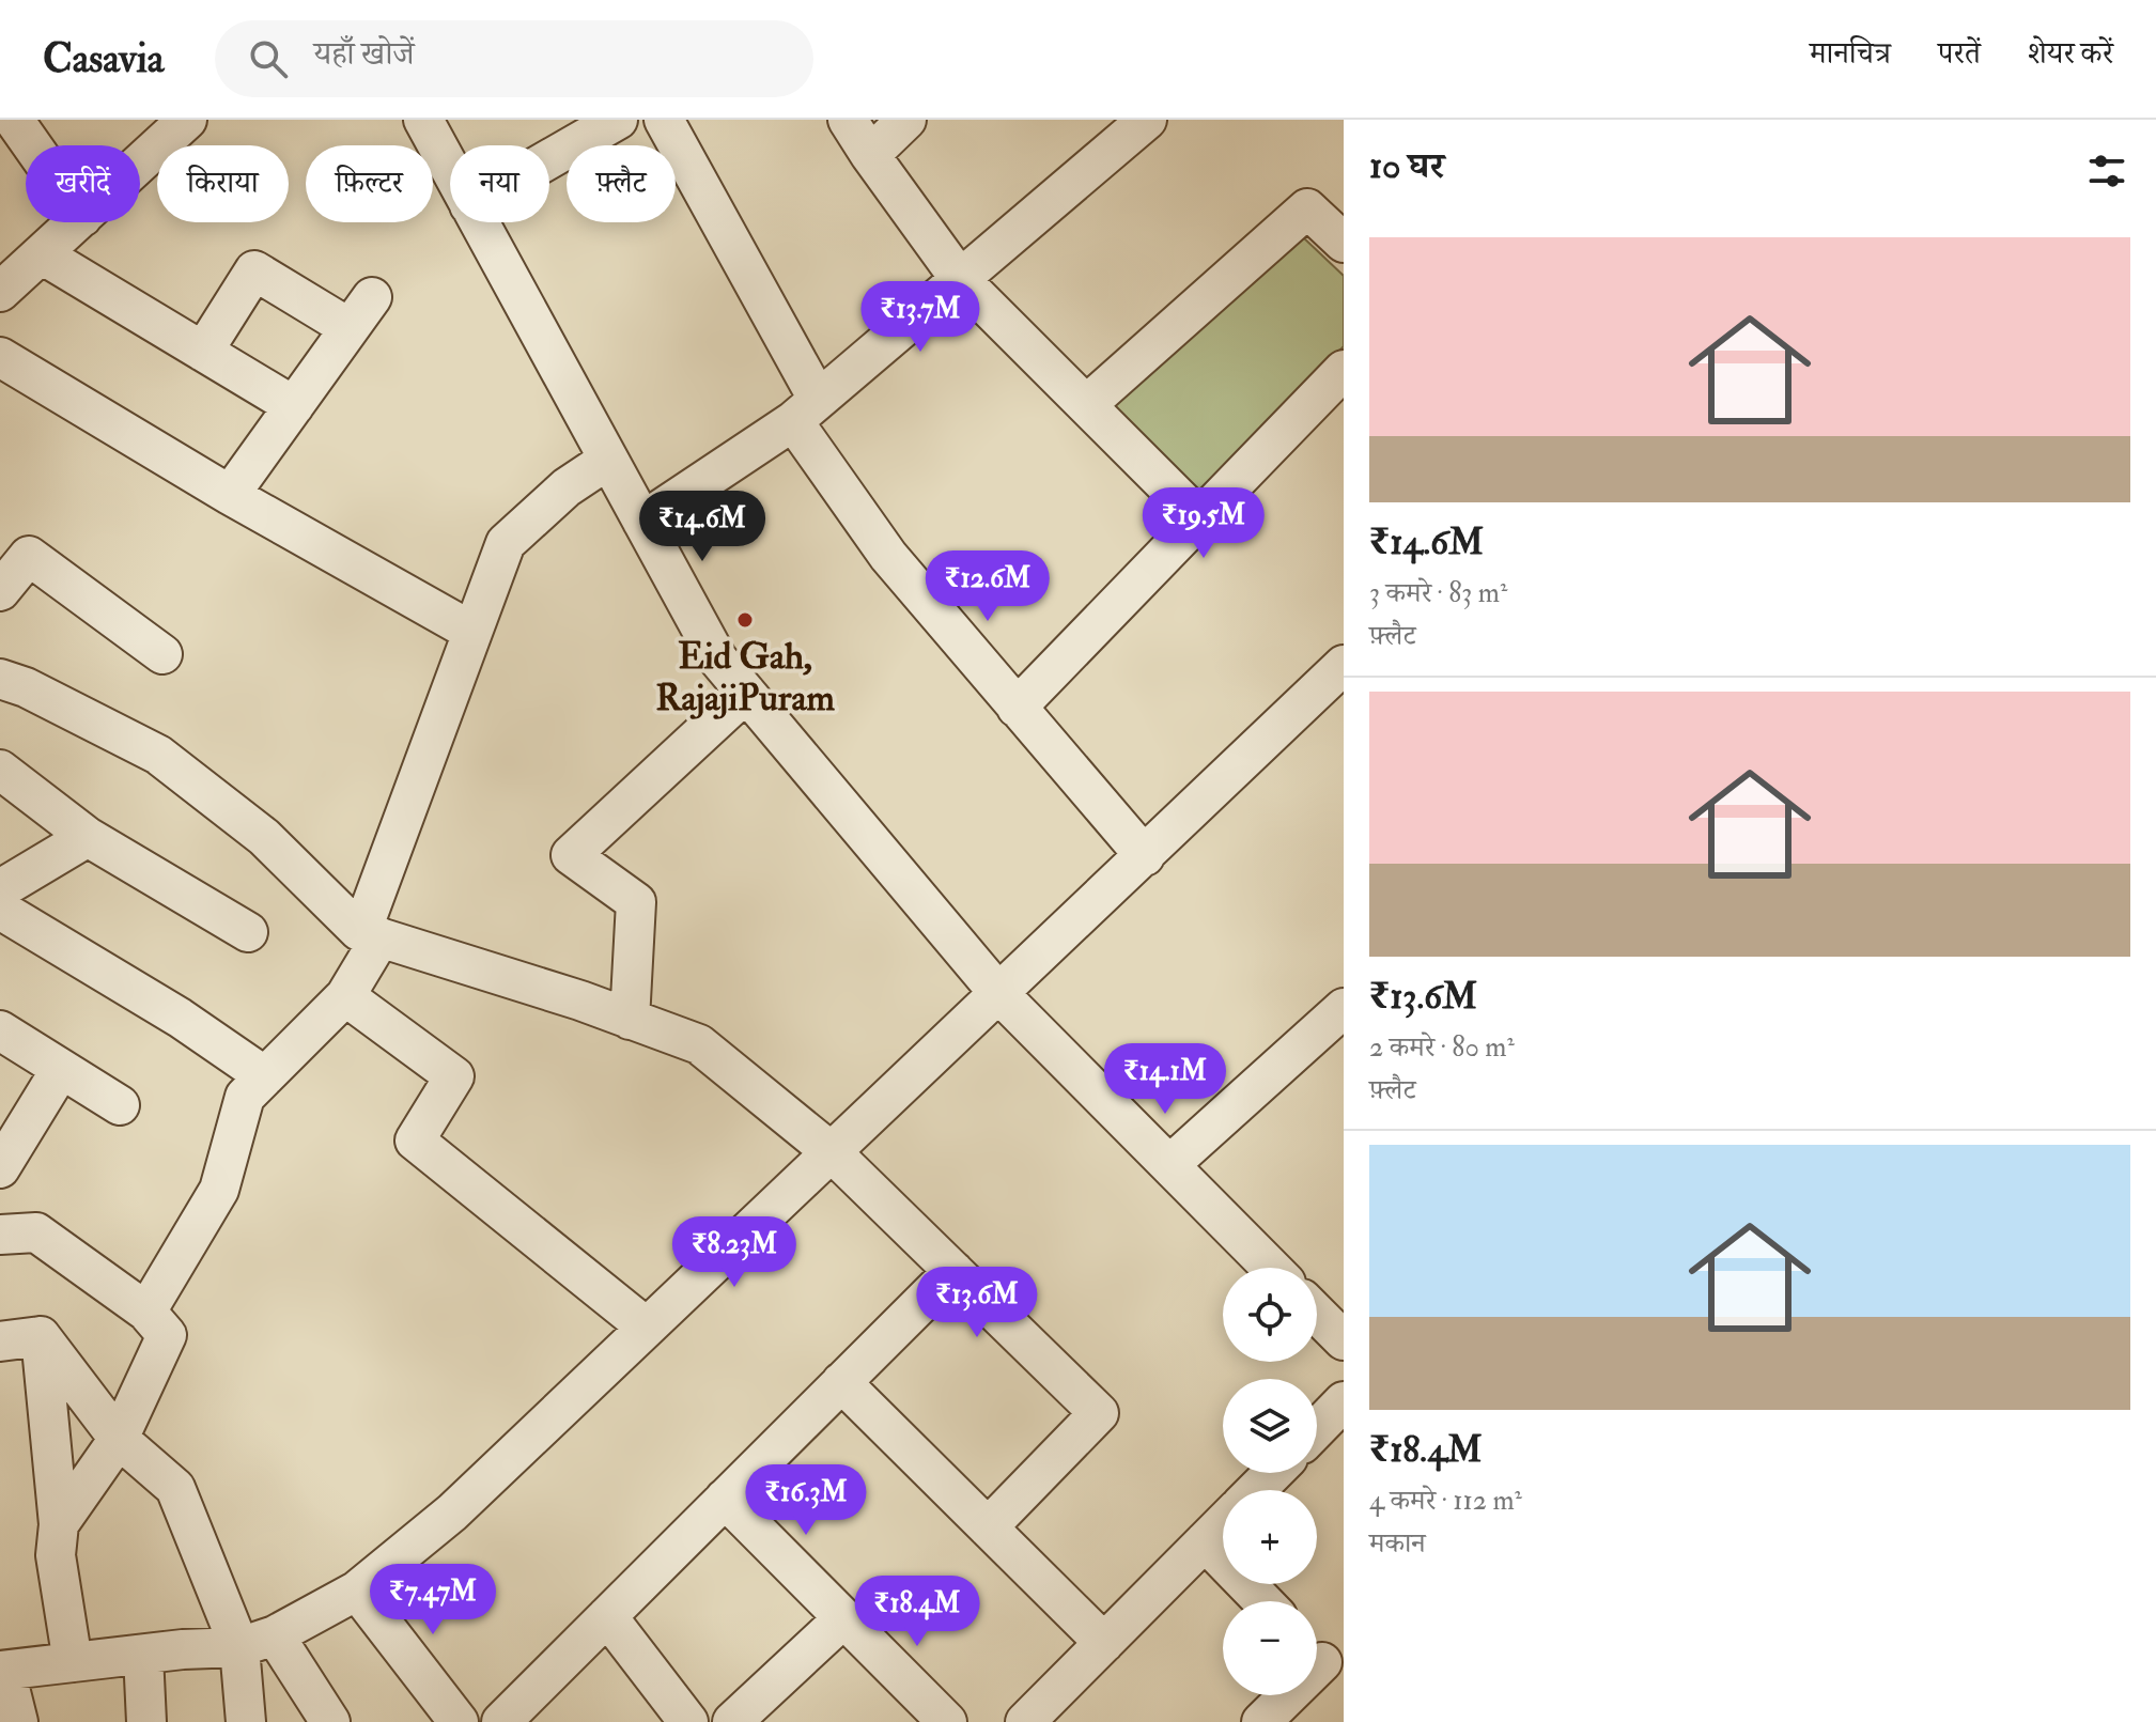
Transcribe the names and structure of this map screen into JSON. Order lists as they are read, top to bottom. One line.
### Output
{"places":["Eid Gah, RajajiPuram"],"page":{"header":"Casavia","search":"यहाँ खोजें","nav":["मानचित्र","परतें","शेयर करें"],"heading":"10 घर","chip":["खरीदें","किराया","फ़िल्टर","नया","फ़्लैट"],"list":[{"name":"₹14.6M","note":"3 कमरे · 83 m² · फ़्लैट"},{"name":"₹13.6M","note":"2 कमरे · 80 m² · फ़्लैट"},{"name":"₹18.4M","note":"4 कमरे · 112 m² · मकान"}],"price":["₹13.7M","₹19.5M","₹14.6M","₹12.6M","₹14.1M","₹8.23M","₹13.6M","₹16.3M","₹7.47M","₹18.4M"],"map_buttons":["+","−"]}}
